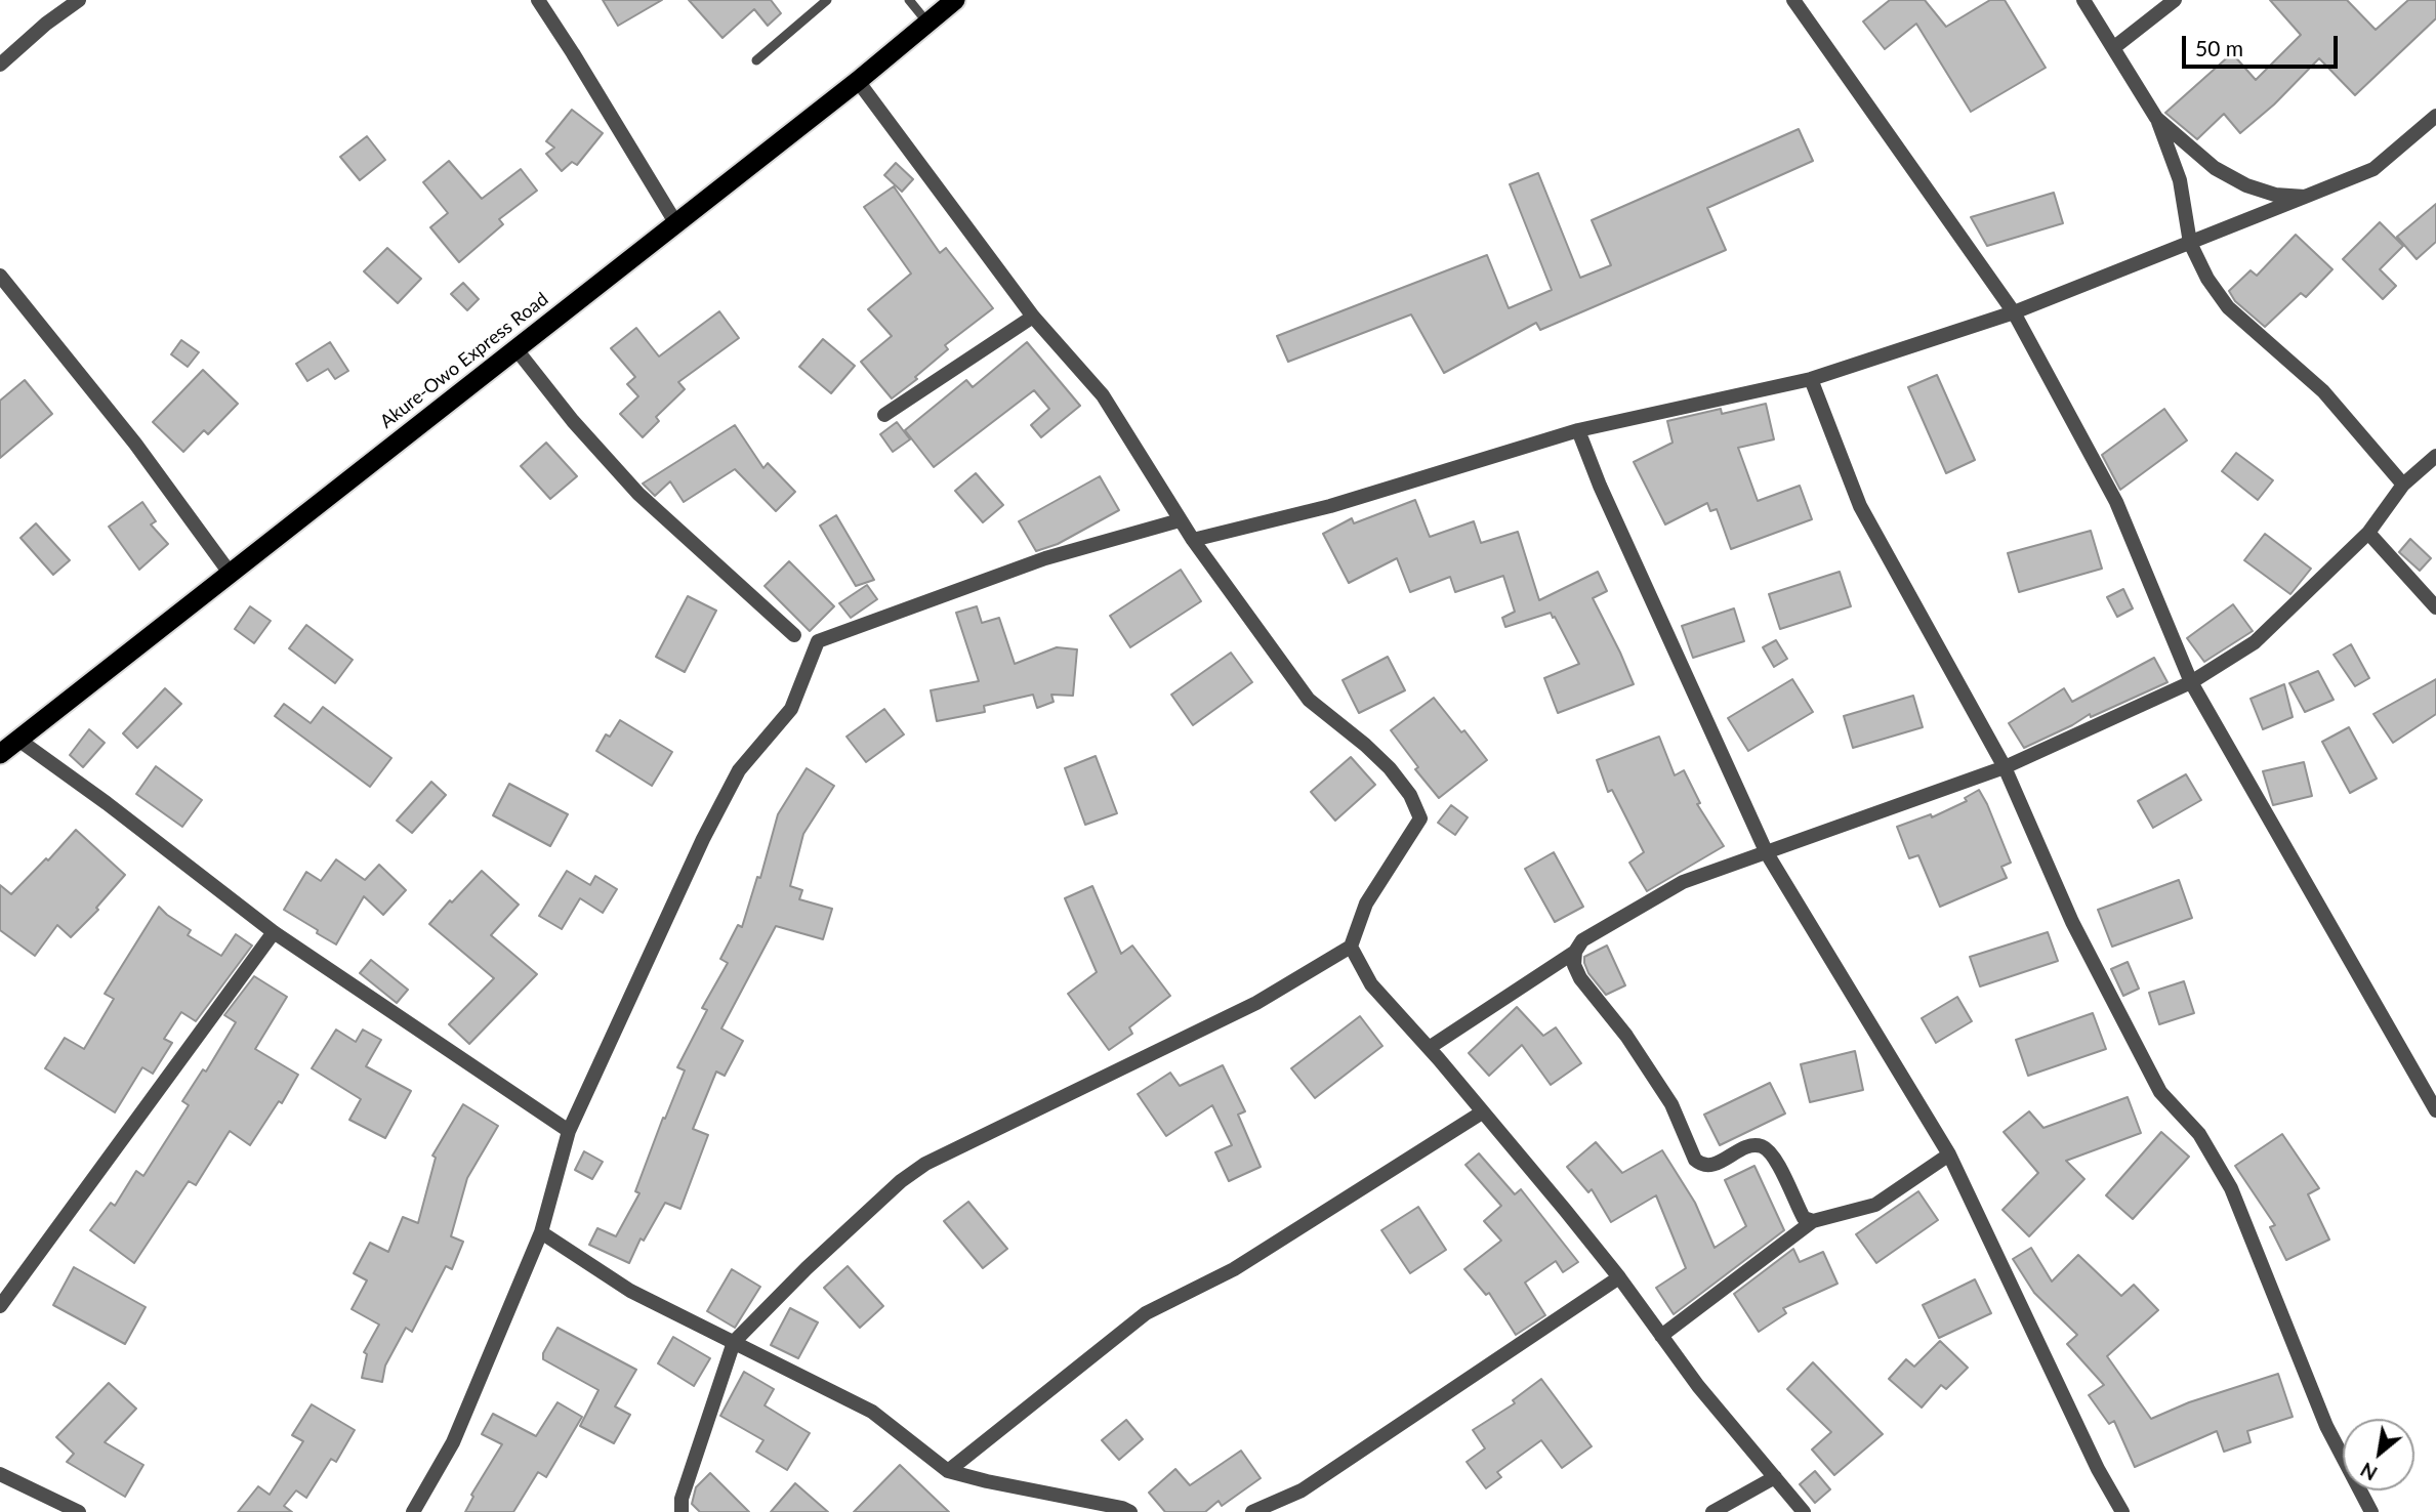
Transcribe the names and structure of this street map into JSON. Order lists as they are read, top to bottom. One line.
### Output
{"streets":{"highway":["Akure-Owo Express Road"]},"scale_bar":"50 m","north":"bottom left"}
